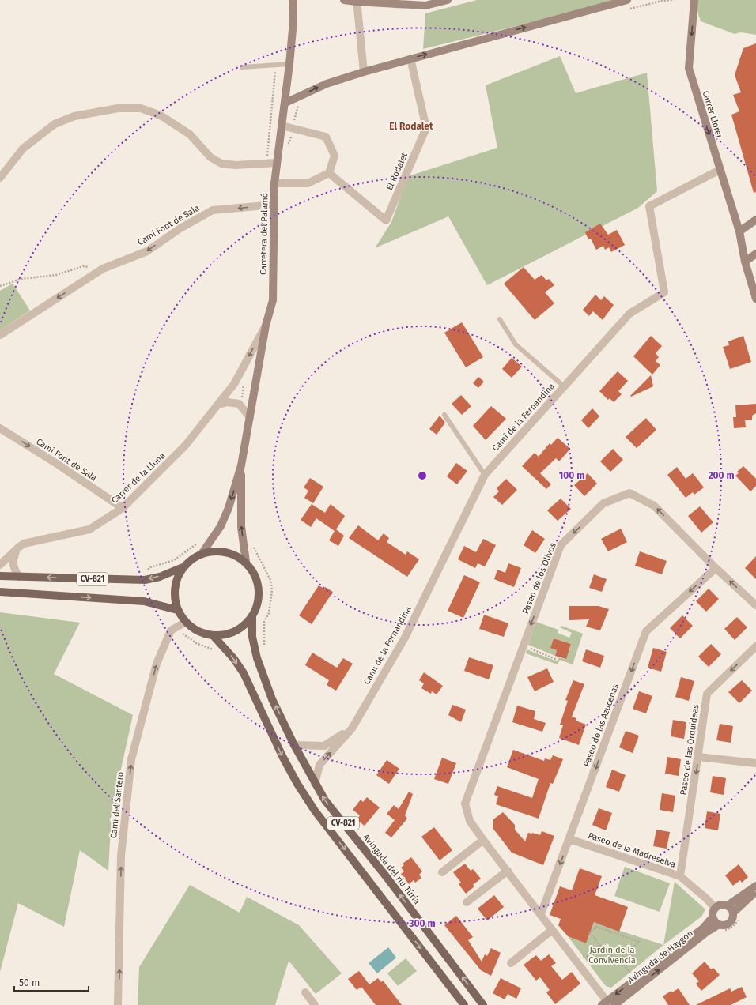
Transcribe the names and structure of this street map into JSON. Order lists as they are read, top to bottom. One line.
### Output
{"streets":{"main road":["CV-821","Avinguda del riu Túria"],"street":["Carrer Llorer","El Rodalet","Camí Font de Sala","Carretera del Palamó","Camí de la Fernandina","Carrer de la Lluna","Paseo de los Olivos","Paseo de las Azucenas","Paseo de las Orquídeas","Camí del Santero","Paseo de la Madreselva","Avinguda de Haygon"]},"crossings":[["Carrer Llorer","Camí de la Fernandina"],["Camí Font de Sala","Carretera del Palamó"],["Camí Font de Sala","Carrer de la Lluna"],["Carretera del Palamó","Carrer de la Lluna"],["Carretera del Palamó","CV-821"],["Carretera del Palamó","Camí del Santero"],["Carretera del Palamó","Avinguda del riu Túria"],["Camí de la Fernandina","Avinguda del riu Túria"],["Paseo de los Olivos","Paseo de las Azucenas"],["Paseo de los Olivos","Avinguda de Haygon"],["CV-821","Camí del Santero"],["CV-821","Avinguda del riu Túria"],["Paseo de las Azucenas","Paseo de la Madreselva"],["Paseo de las Orquídeas","Paseo de la Madreselva"],["Camí del Santero","Avinguda del riu Túria"],["Paseo de la Madreselva","Avinguda de Haygon"]],"one_way":["Carrer Llorer","Paseo de las Azucenas","Paseo de las Orquídeas","Camí del Santero"],"districts":["El Rodalet"],"parks":["Jardín de la Convivencia"],"scale_bar":"50 m","rings":["100 m","200 m","300 m"]}
